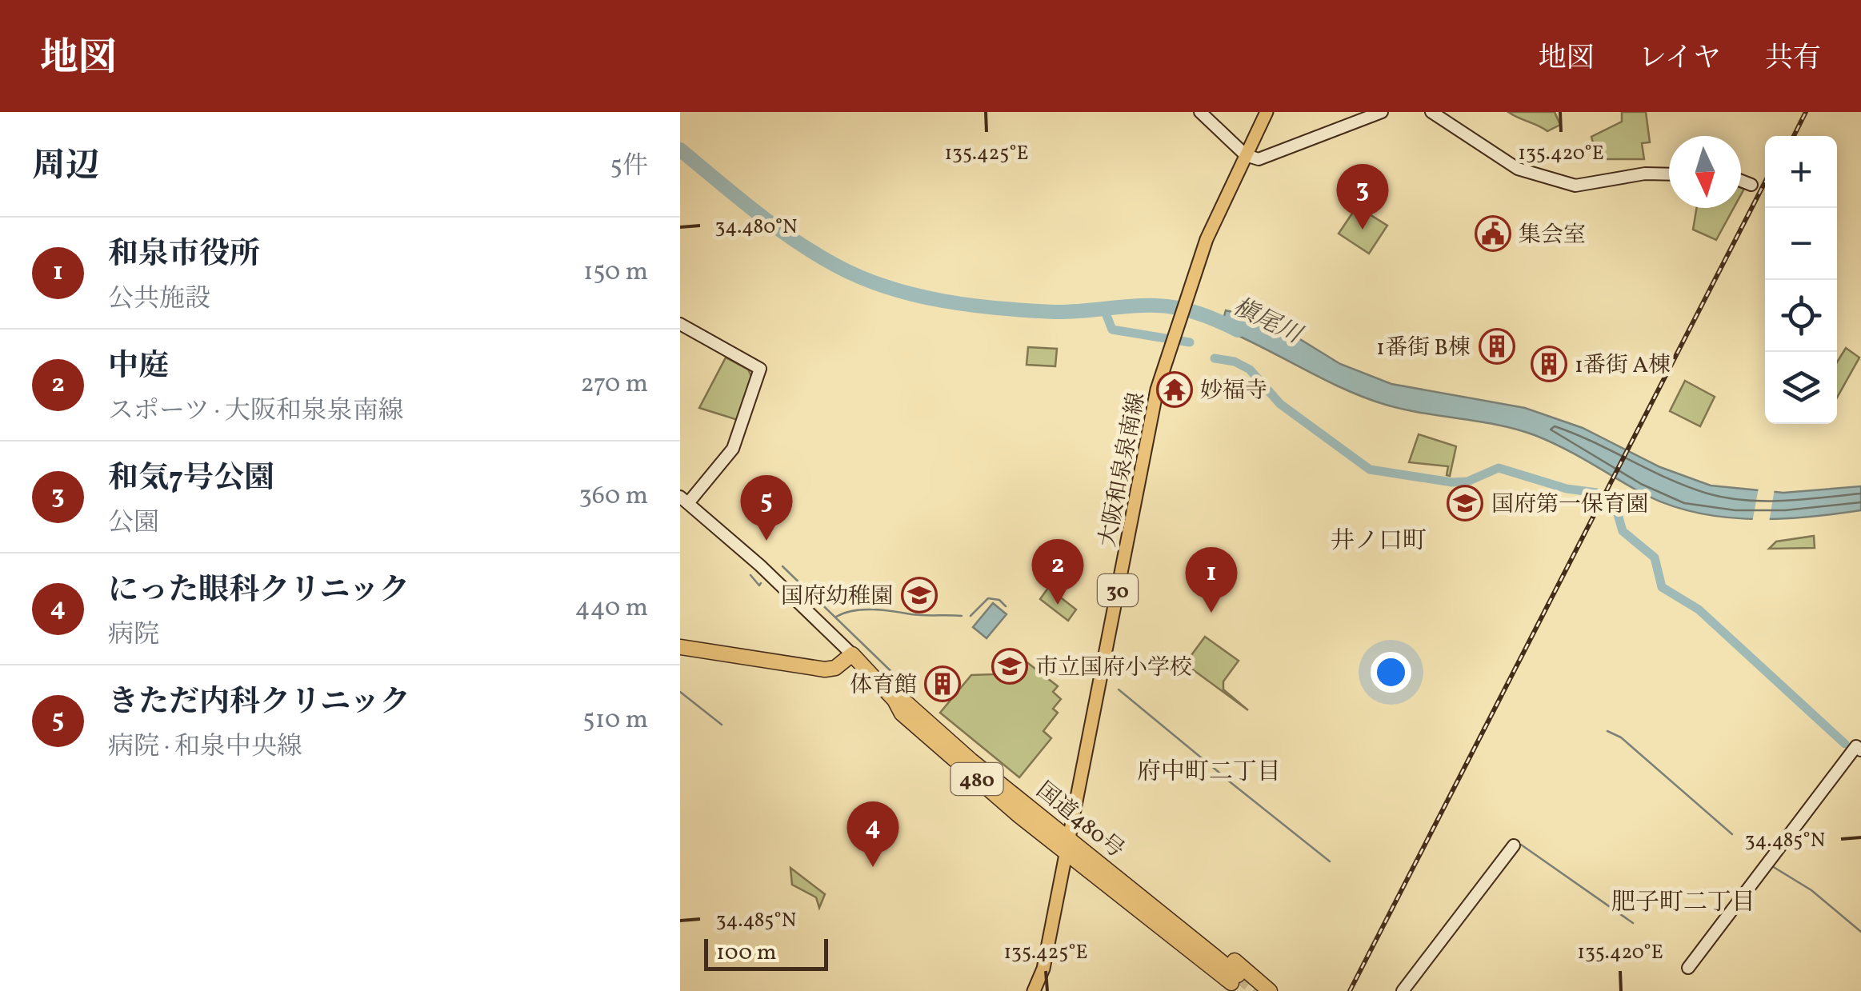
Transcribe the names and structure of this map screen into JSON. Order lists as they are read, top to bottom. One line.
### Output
{"streets":{"highway":["480","国道480号"],"main road":["大阪和泉泉南線","30"]},"crossings":[["大阪和泉泉南線","国道480号"],["480","国道480号"]],"districts":["井ノ口町","府中町二丁目","肥子町二丁目"],"water":["槇尾川"],"places":{"public building":["集会室"],"building":["1番街 B棟","1番街 A棟","体育館"],"temple":["妙福寺"],"school or university":["国府第一保育園","国府幼稚園","市立国府小学校"]},"scale_bar":"100 m","north":"bottom","page":{"header":"地図","nav":["地図","レイヤ","共有"],"heading":["周辺","5件"],"map_buttons":["+","−"],"pins":["3","5","2","1","4"],"list":[{"mark":"1","name":"和泉市役所","note":"公共施設","value":"150 m"},{"mark":"2","name":"中庭","note":"スポーツ · 大阪和泉泉南線","value":"270 m"},{"mark":"3","name":"和気7号公園","note":"公園","value":"360 m"},{"mark":"4","name":"にった眼科クリニック","note":"病院","value":"440 m"},{"mark":"5","name":"きただ内科クリニック","note":"病院 · 和泉中央線","value":"510 m"}],"scale":"100 m"},"coordinates":["135.425°E","135.420°E","34.480°N","34.485°N"]}
